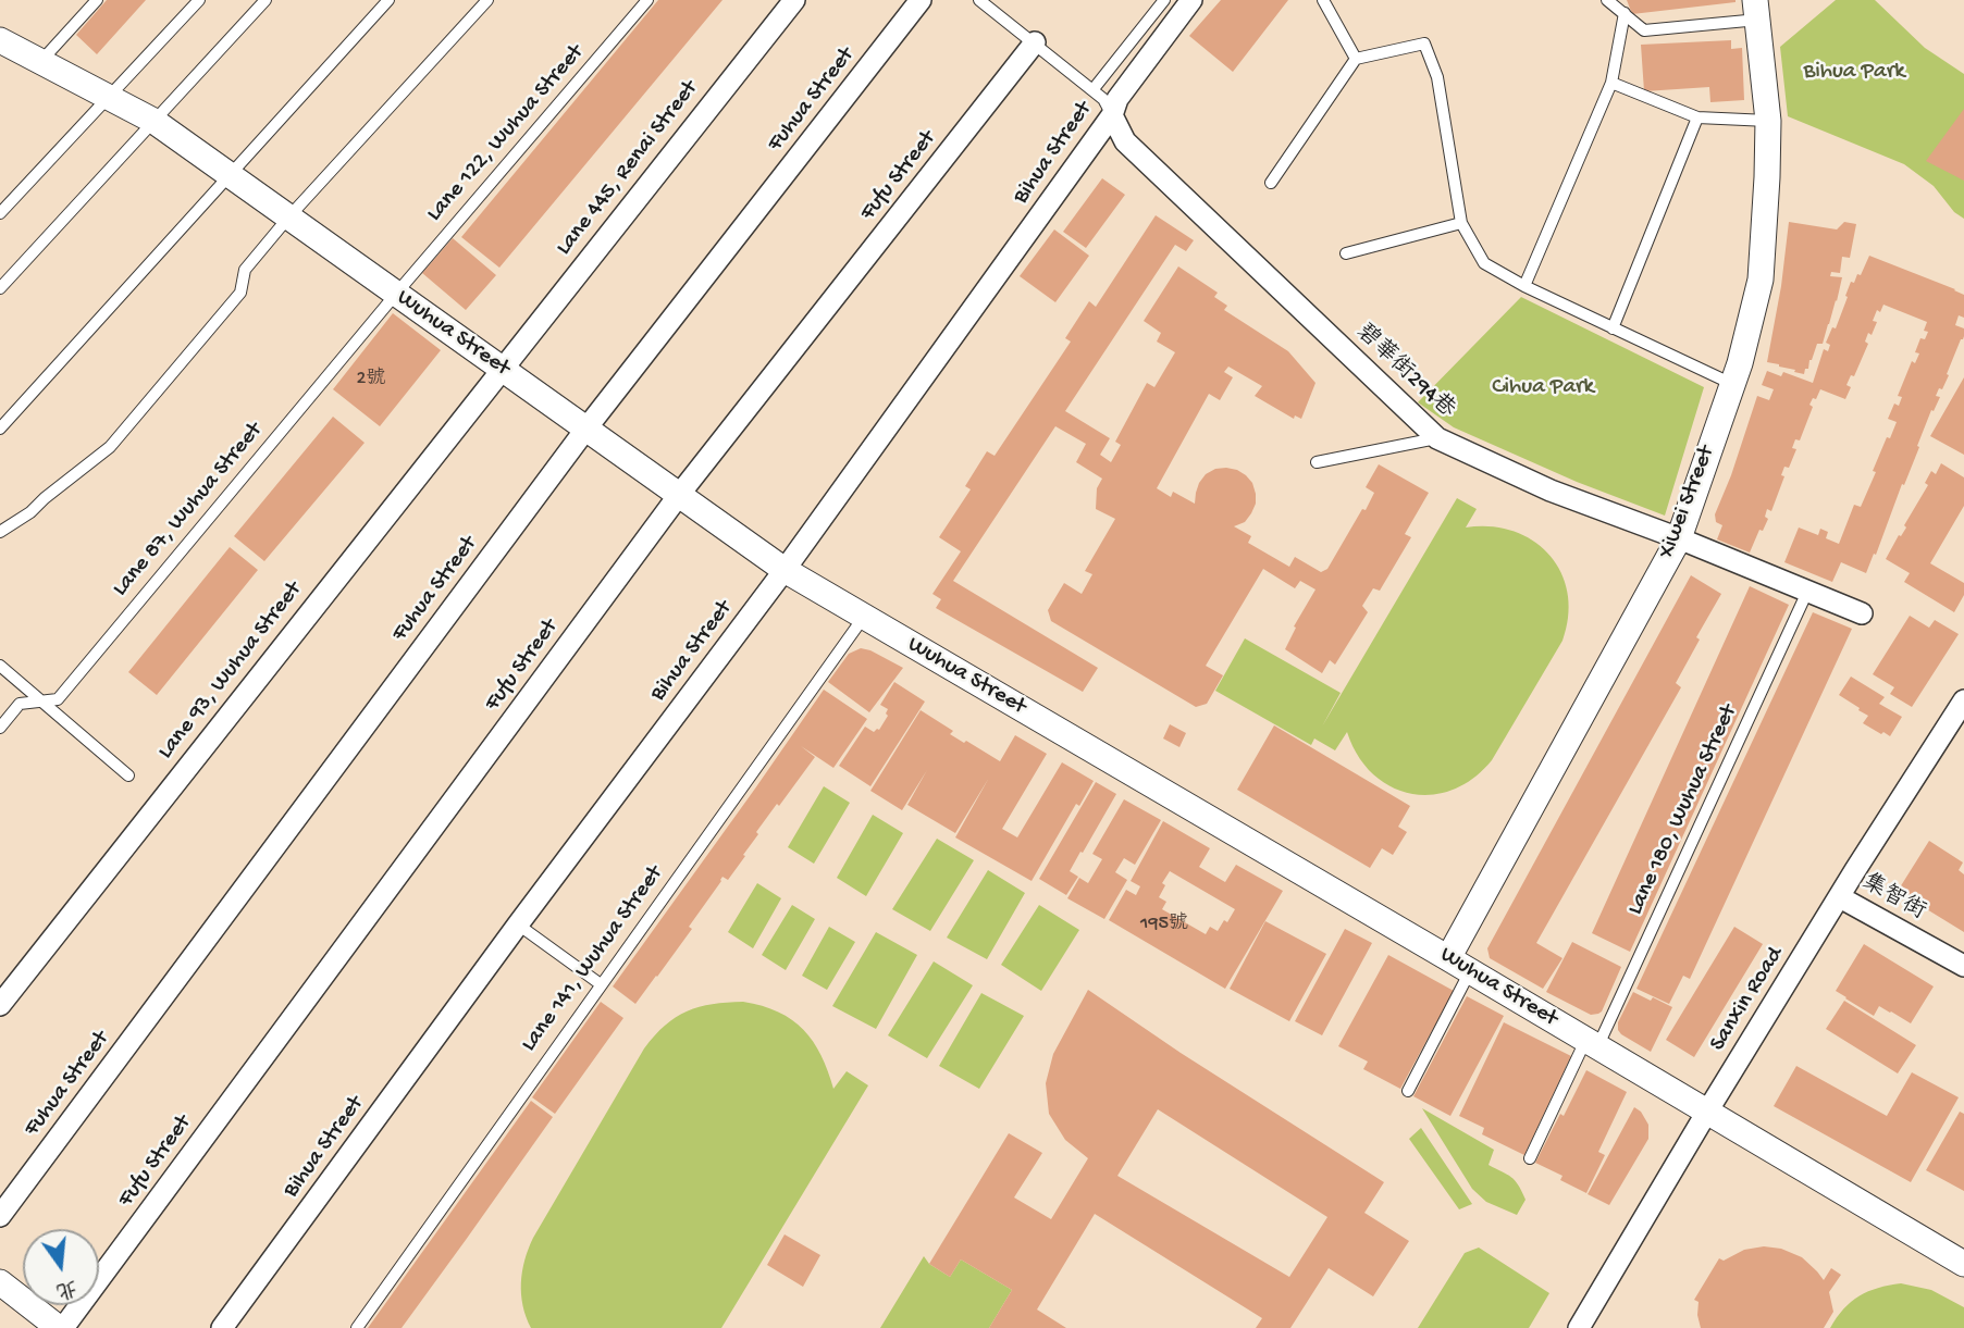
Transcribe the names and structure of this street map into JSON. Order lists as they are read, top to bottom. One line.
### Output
{"streets":{"street":["Fuhua Street","Bihua Street","Lane 445, Renai Street","Fufu Street","Wuhua Street","碧華街294巷","Xiwei Street","Lane 93, Wuhua Street","集智街","Sanxin Road"],"lane":["Lane 122, Wuhua Street","Lane 87, Wuhua Street","Lane 180, Wuhua Street","Lane 141, Wuhua Street"]},"crossings":[["Fuhua Street","Wuhua Street"],["Lane 122, Wuhua Street","Wuhua Street"],["Lane 122, Wuhua Street","Lane 87, Wuhua Street"],["Bihua Street","Wuhua Street"],["Bihua Street","碧華街294巷"],["Lane 445, Renai Street","Wuhua Street"],["Lane 445, Renai Street","Lane 93, Wuhua Street"],["Fufu Street","Wuhua Street"],["Wuhua Street","Xiwei Street"],["Wuhua Street","Lane 87, Wuhua Street"],["Wuhua Street","Lane 93, Wuhua Street"],["Wuhua Street","Lane 180, Wuhua Street"],["Wuhua Street","Lane 141, Wuhua Street"],["Wuhua Street","Sanxin Road"],["碧華街294巷","Xiwei Street"],["碧華街294巷","Lane 180, Wuhua Street"],["集智街","Sanxin Road"]],"parks":["Bihua Park","Cihua Park"],"house_numbers":["2號","195號"],"north":"bottom"}
